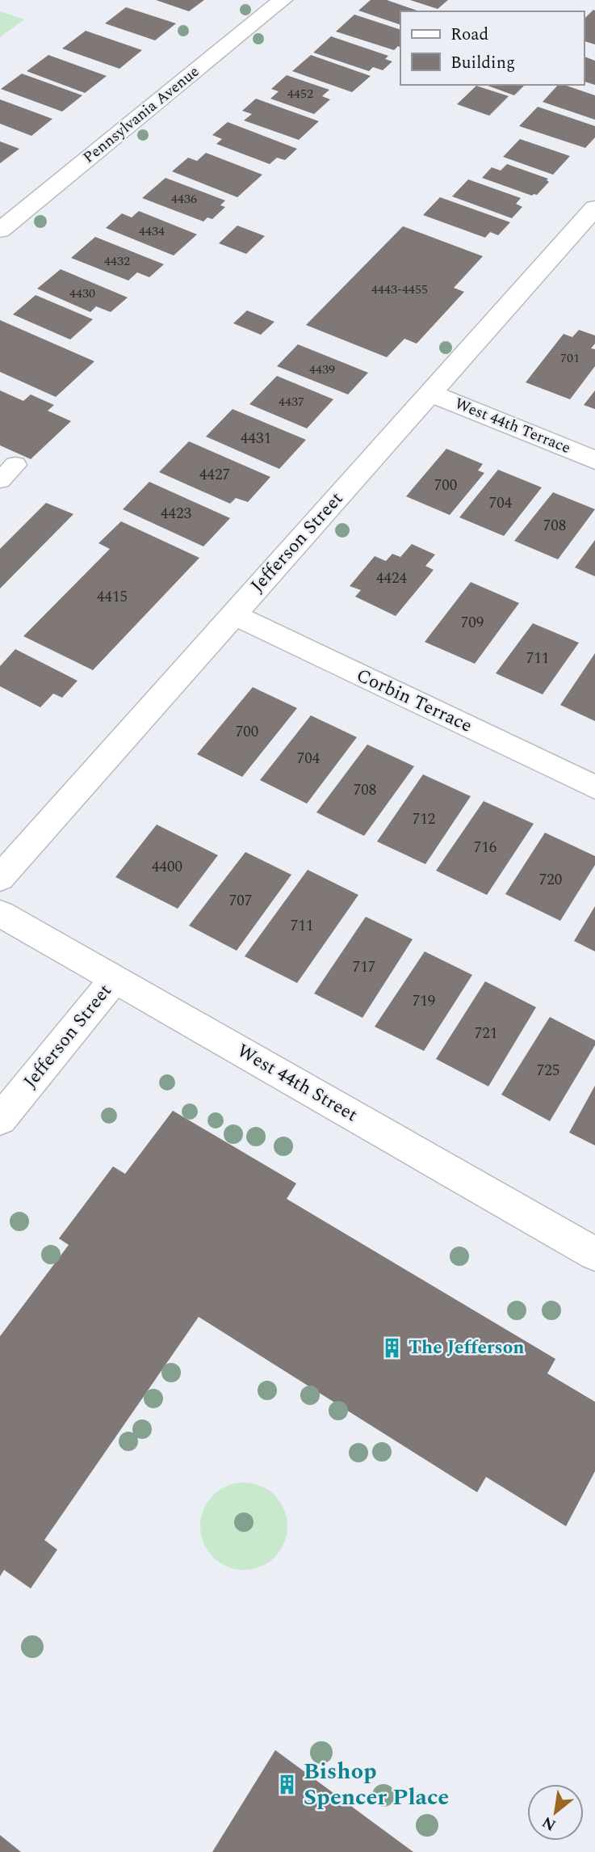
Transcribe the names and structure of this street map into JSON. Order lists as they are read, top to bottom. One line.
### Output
{"streets":{"street":["Pennsylvania Avenue","West 44th Terrace","Jefferson Street","Corbin Terrace","West 44th Street"]},"crossings":[["West 44th Terrace","Jefferson Street"],["Jefferson Street","Corbin Terrace"],["Jefferson Street","West 44th Street"]],"places":{"building":["The Jefferson","Bishop Spencer Place"]},"house_numbers":["4452","4436","4434","4432","4443-4455","4430","701","4439","4437","4431","4427","700","704","4423","708","4424","4415","709","711","700","704","708","712","716","4400","720","707","711","717","719","721","725"],"legend":["Road","Building"],"north":"bottom left"}
